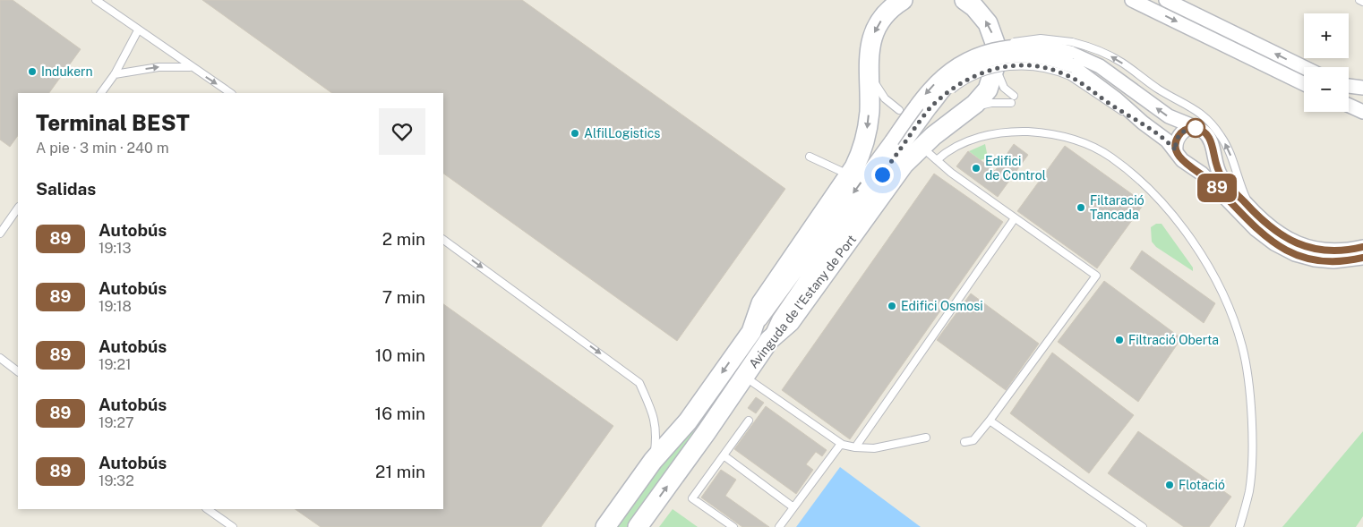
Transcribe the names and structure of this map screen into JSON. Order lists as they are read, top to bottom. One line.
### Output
{"streets":{"street":["Avinguda de l'Estany de Port"]},"places":["Indukern","AlfilLogistics","Edifici de Control","Filtaració Tancada","Edifici Osmosi","Filtració Oberta","Flotació"],"lines":["bus line 89"],"page":{"on_map":"89","map_buttons":["+","−"],"heading":[["Terminal BEST","A pie · 3 min · 240 m"],"Salidas"],"list":[{"mark":"89","name":"Autobús","note":"19:13","value":"2 min"},{"mark":"89","name":"Autobús","note":"19:18","value":"7 min"},{"mark":"89","name":"Autobús","note":"19:21","value":"10 min"},{"mark":"89","name":"Autobús","note":"19:27","value":"16 min"},{"mark":"89","name":"Autobús","note":"19:32","value":"21 min"}]}}
